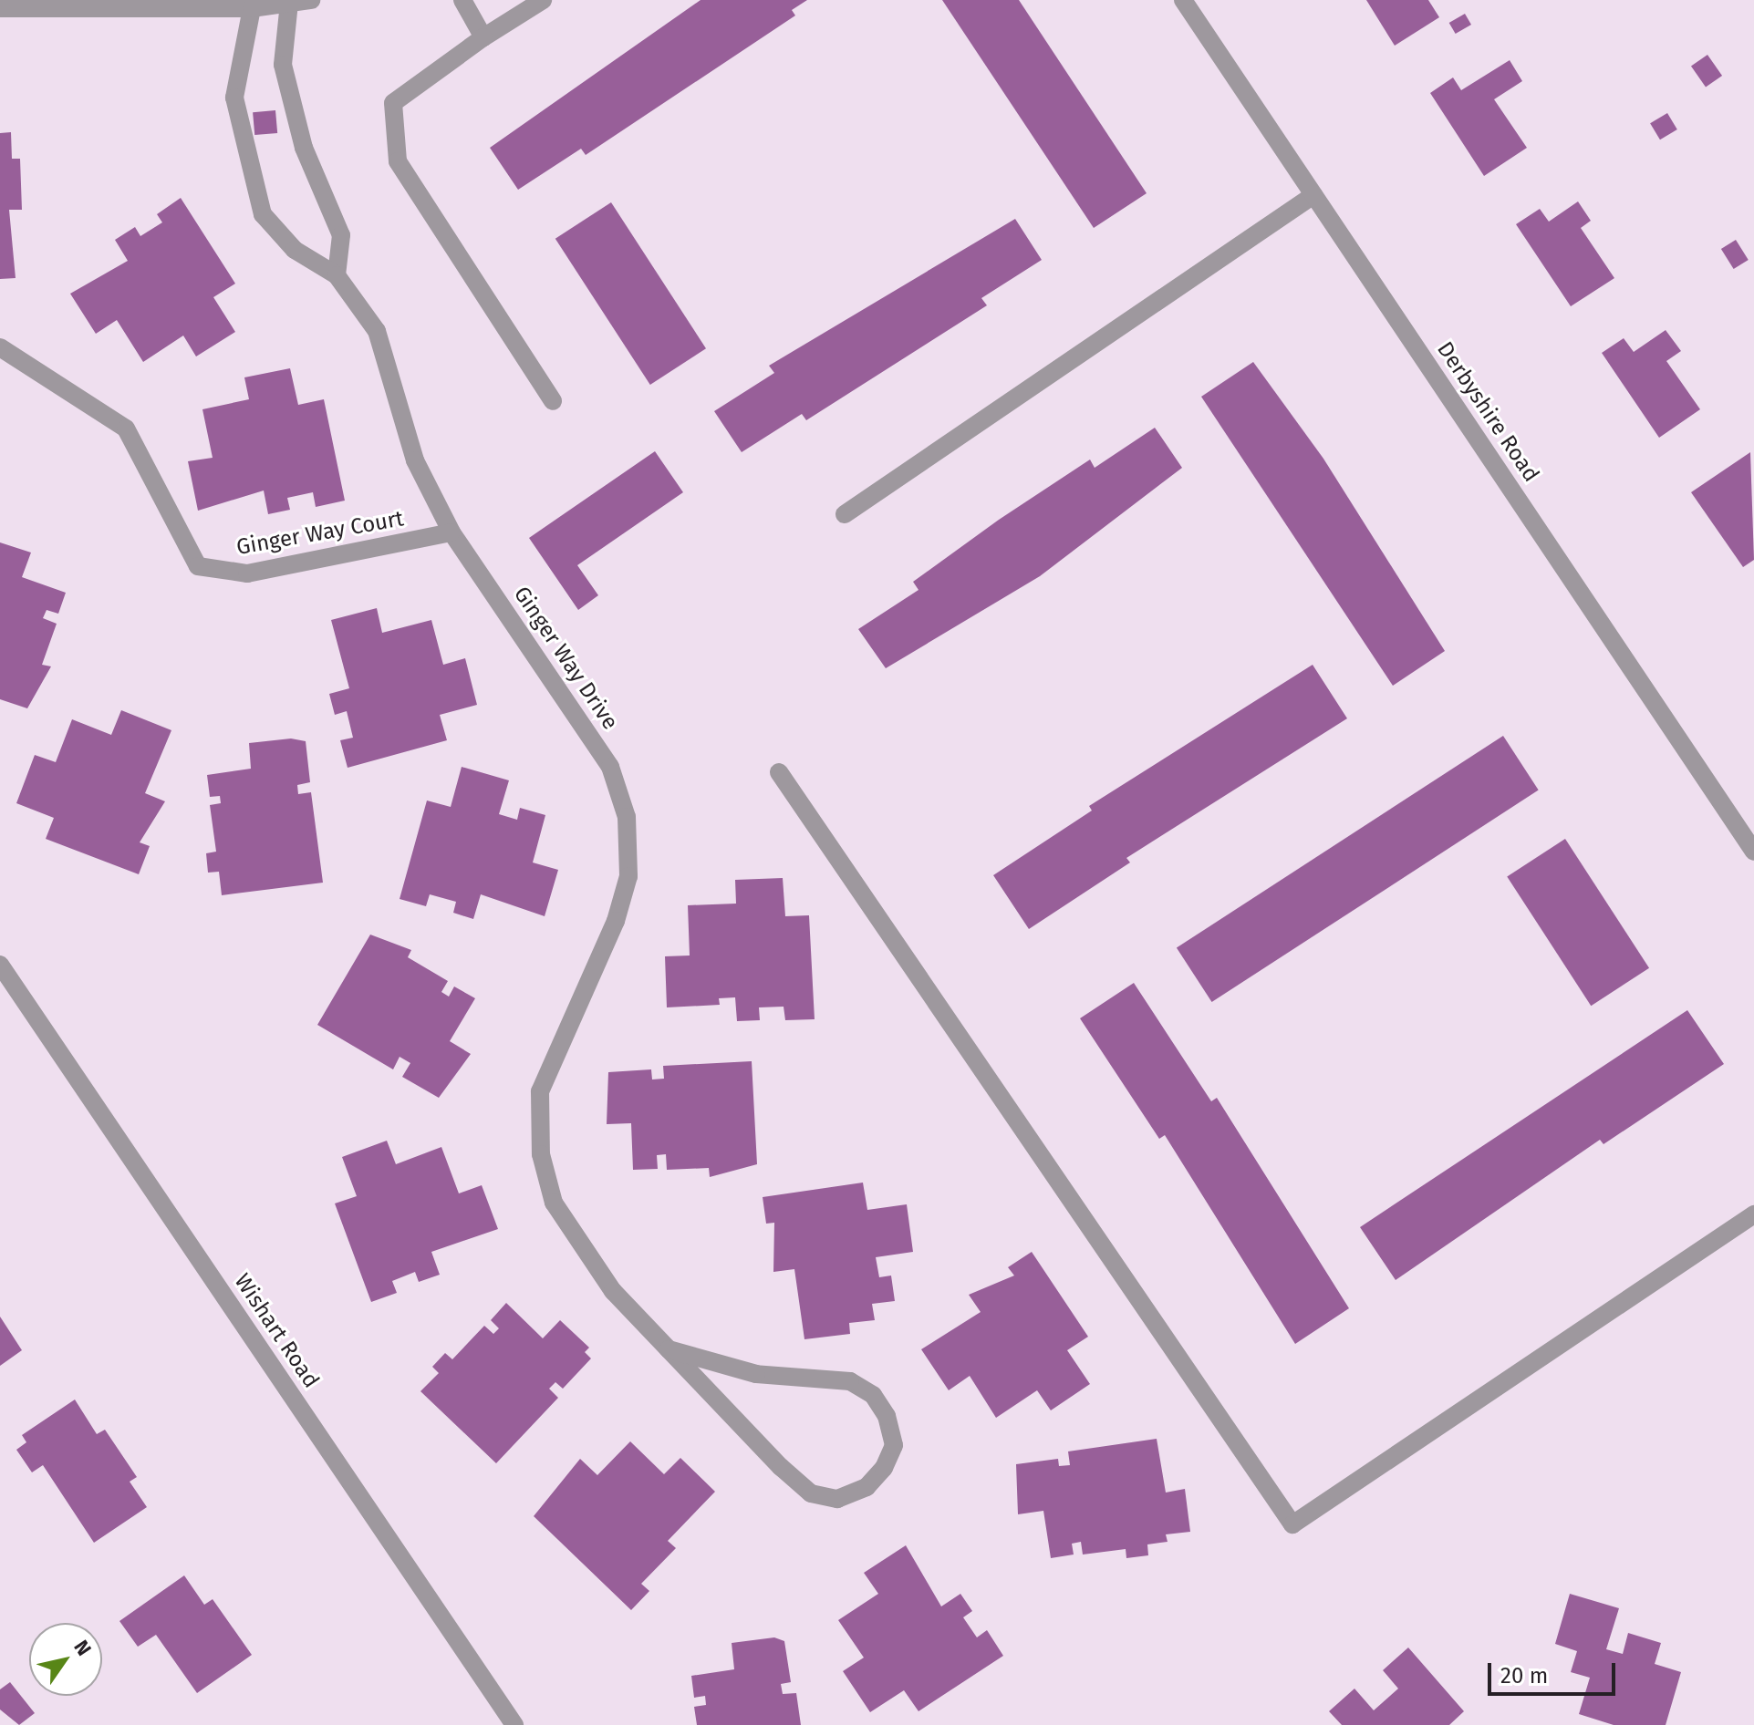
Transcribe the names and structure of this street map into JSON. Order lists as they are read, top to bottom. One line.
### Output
{"streets":{"street":["Derbyshire Road","Ginger Way Court","Ginger Way Drive","Wishart Road"]},"crossings":[["Ginger Way Court","Ginger Way Drive"]],"scale_bar":"20 m","north":"top right"}
